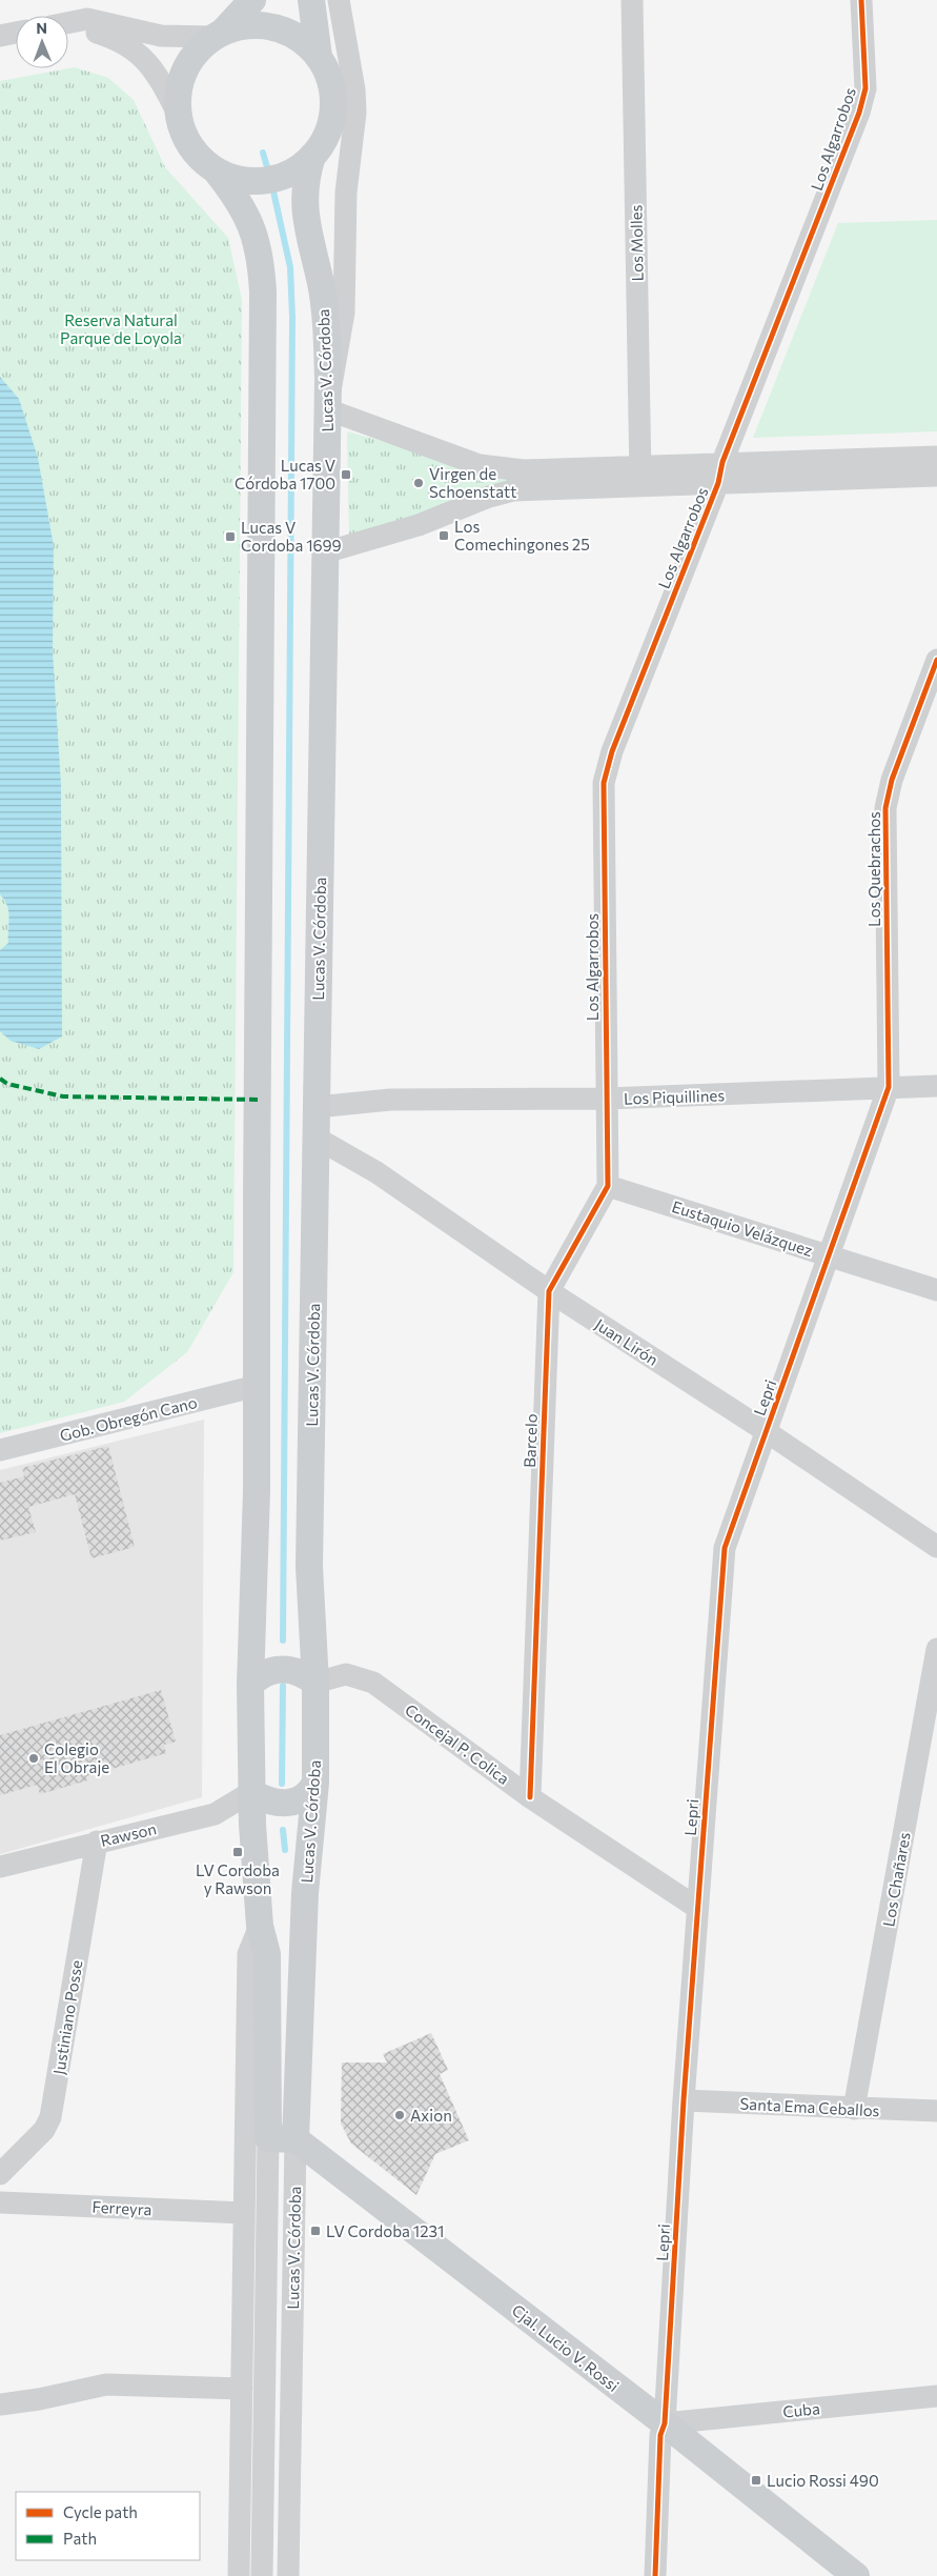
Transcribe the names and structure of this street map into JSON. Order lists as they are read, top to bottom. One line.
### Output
{"streets":{"main road":["Lucas V. Córdoba","Cjal. Lucio V. Rossi"],"street":["Los Algarrobos","Los Molles","Los Quebrachos","Los Piquillines","Eustaquio Velázquez","Juan Lirón","Lepri","Gob. Obregón Cano","Barcelo","Concejal P. Colica","Rawson","Los Chañares","Justiniano Posse","Santa Ema Ceballos","Ferreyra","Cuba"]},"crossings":[["Los Algarrobos","Los Piquillines"],["Lucas V. Córdoba","Los Piquillines"],["Lucas V. Córdoba","Juan Lirón"],["Lucas V. Córdoba","Gob. Obregón Cano"],["Lucas V. Córdoba","Concejal P. Colica"],["Lucas V. Córdoba","Rawson"],["Lucas V. Córdoba","Ferreyra"],["Lucas V. Córdoba","Cjal. Lucio V. Rossi"],["Los Quebrachos","Los Piquillines"],["Los Quebrachos","Lepri"],["Los Piquillines","Lepri"],["Eustaquio Velázquez","Lepri"],["Eustaquio Velázquez","Barcelo"],["Juan Lirón","Lepri"],["Juan Lirón","Barcelo"],["Lepri","Concejal P. Colica"],["Lepri","Santa Ema Ceballos"],["Lepri","Cjal. Lucio V. Rossi"],["Lepri","Cuba"],["Barcelo","Concejal P. Colica"],["Rawson","Justiniano Posse"],["Los Chañares","Santa Ema Ceballos"],["Cjal. Lucio V. Rossi","Cuba"]],"parks":["Reserva Natural Parque de Loyola"],"places":{"transit":["Lucas V Córdoba 1700","Los Comechingones 25","Lucas V Cordoba 1699","LV Cordoba y Rawson","LV Cordoba 1231","Lucio Rossi 490"],"other":["Virgen de Schoenstatt","Colegio El Obraje","Axion"]},"legend":["Cycle path","Path"],"north":"top"}
